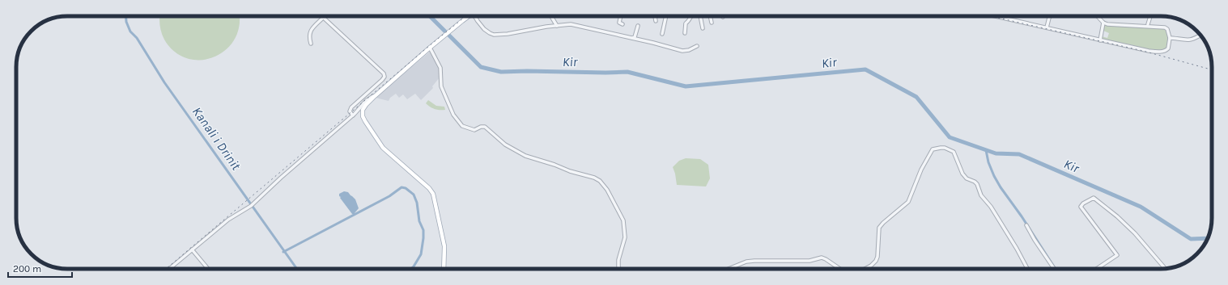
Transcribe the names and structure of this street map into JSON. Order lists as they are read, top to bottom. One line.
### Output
{"water":["Kir","Kanali i Drinit"],"scale_bar":"200 m"}
